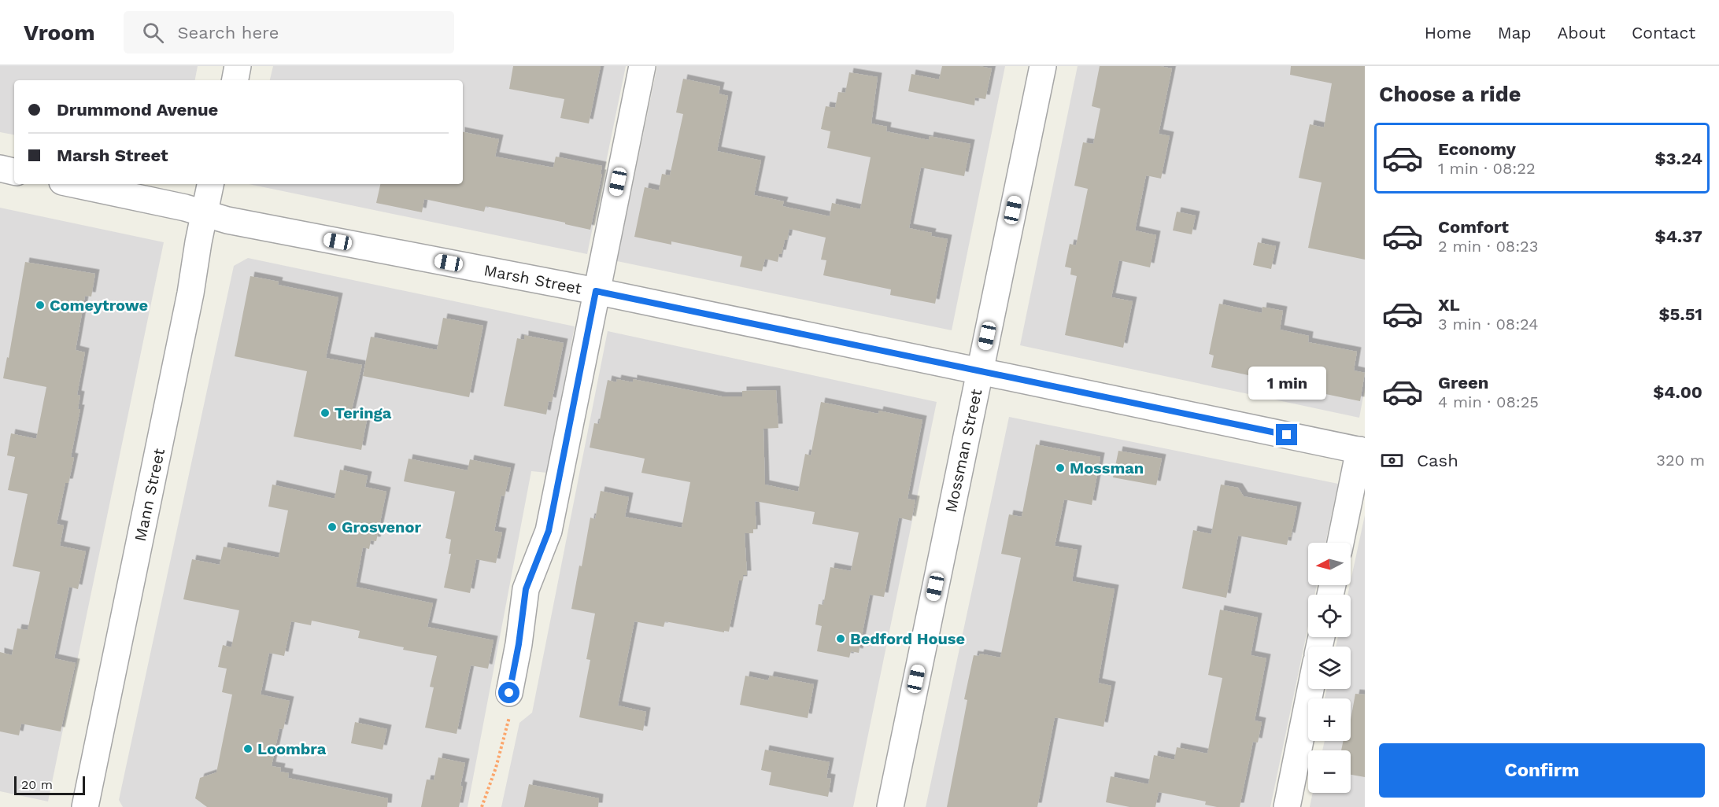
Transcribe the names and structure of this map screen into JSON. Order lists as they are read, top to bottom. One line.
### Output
{"streets":{"street":["Marsh Street","Mossman Street","Mann Street"]},"crossings":[["Marsh Street","Mossman Street"],["Marsh Street","Mann Street"]],"places":["Comeytrowe","Teringa","Mossman","Grosvenor","Bedford House","Loombra"],"scale_bar":"20 m","north":"left","page":{"header":"Vroom","search":"Search here","nav":["Home","Map","About","Contact"],"heading":"Choose a ride","banner":["Drummond Avenue","Marsh Street"],"list":[{"name":"Economy","note":"1 min · 08:22","value":"$3.24"},{"name":"Comfort","note":"2 min · 08:23","value":"$4.37"},{"name":"XL","note":"3 min · 08:24","value":"$5.51"},{"name":"Green","note":"4 min · 08:25","value":"$4.00"}],"bubble":"1 min","pay":["Cash","320 m"],"map_buttons":["+","−"],"buttons":"Confirm","scale":"20 m"}}
